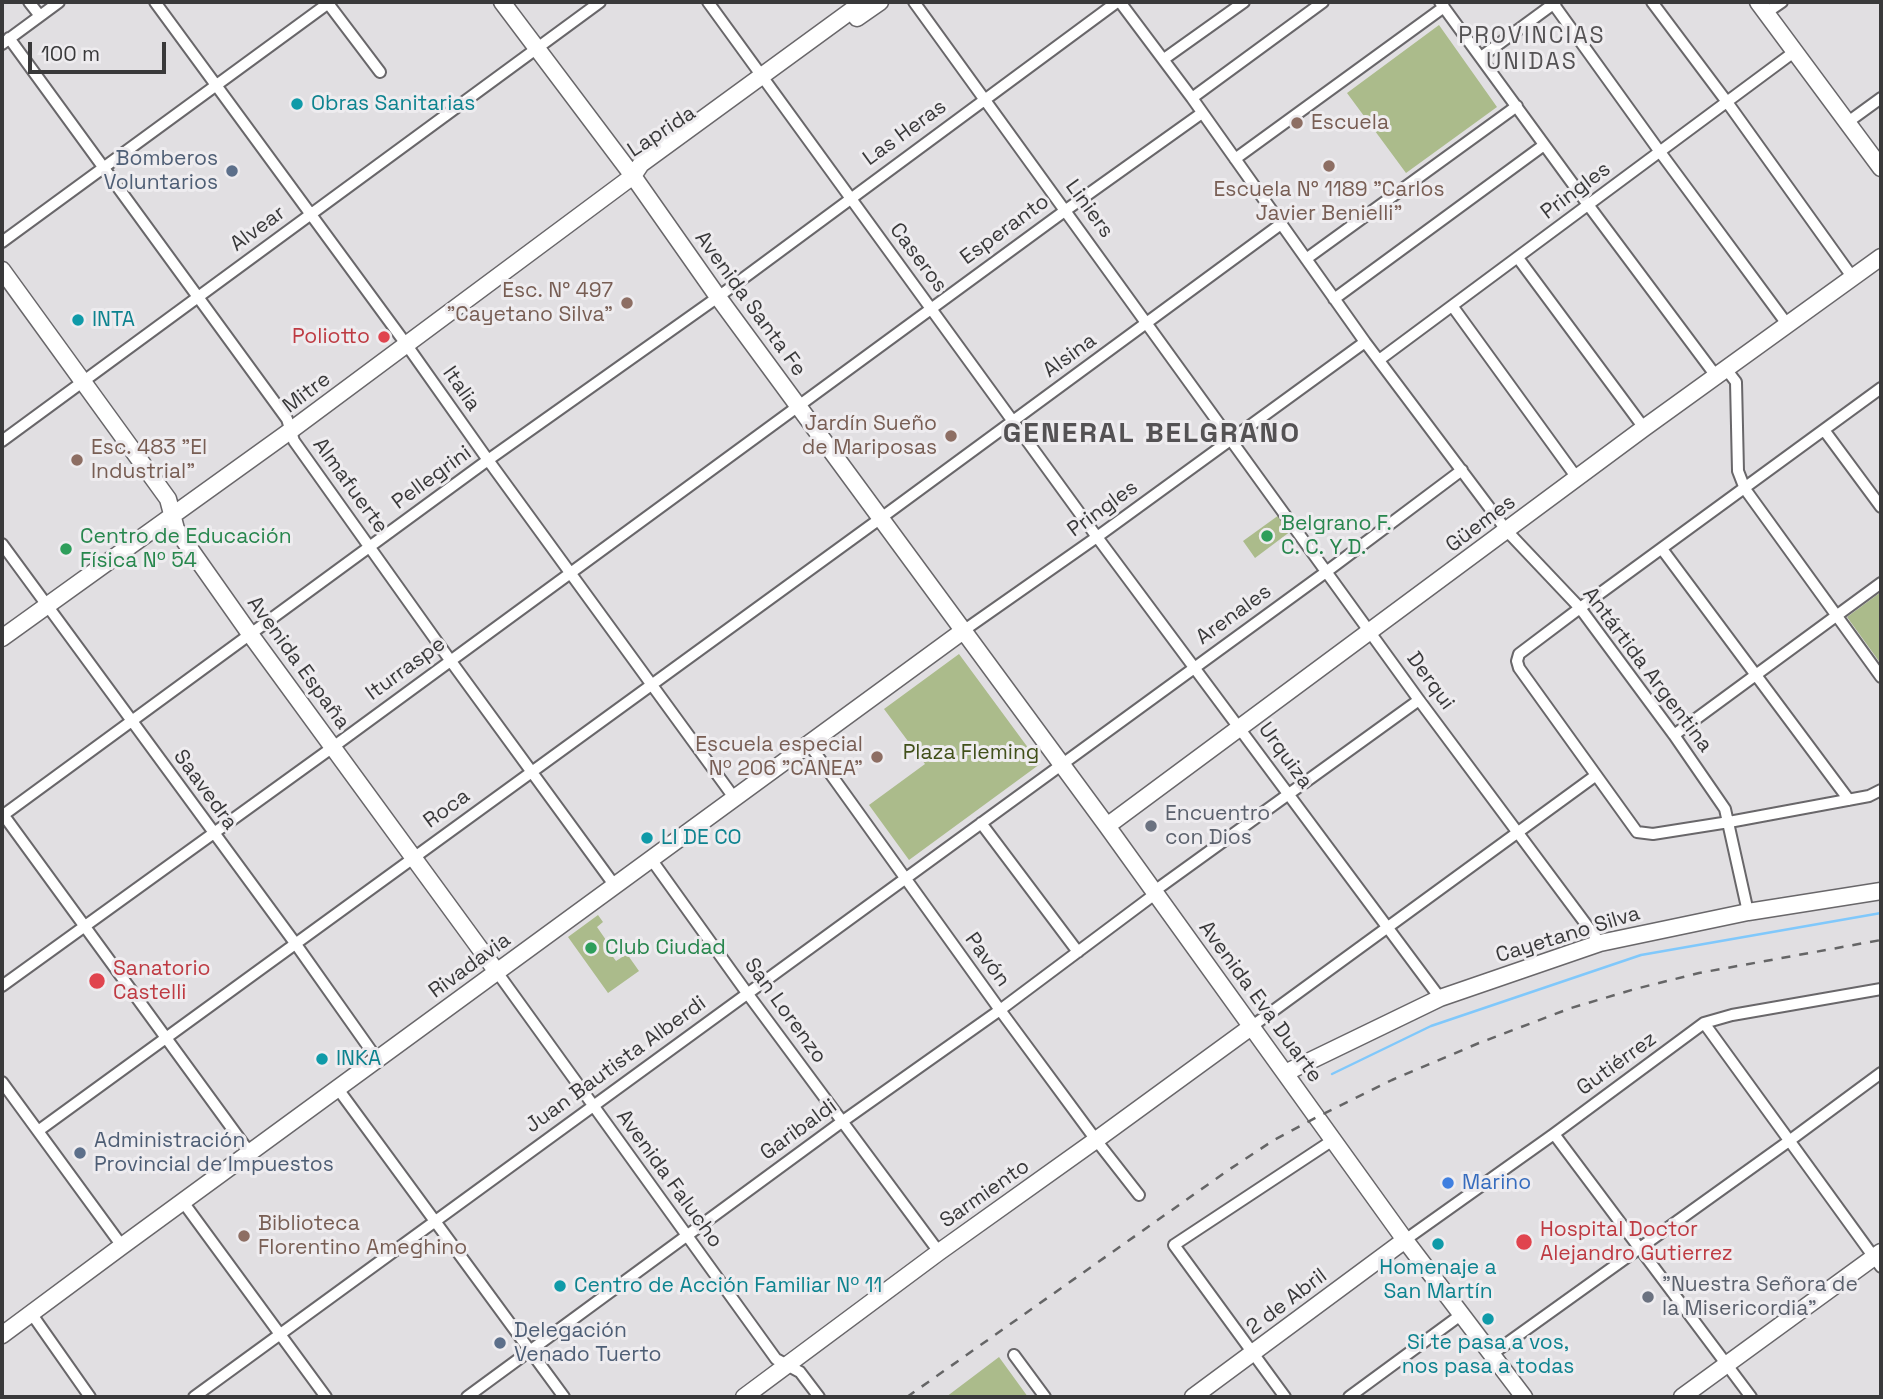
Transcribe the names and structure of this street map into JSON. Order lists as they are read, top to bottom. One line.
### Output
{"streets":{"street":["Laprida","Las Heras","Pringles","Liniers","Alvear","Esperanto","Caseros","Avenida Santa Fe","Alsina","Italia","Mitre","Pellegrini","Almafuerte","Güemes","Arenales","Avenida España","Iturraspe","Antártida Argentina","Derqui","Urquiza","Saavedra","Roca","Cayetano Silva","Pavón","Rivadavia","Avenida Eva Duarte","San Lorenzo","Gutiérrez","Juan Bautista Alberdi","Garibaldi","Avenida Falucho","Sarmiento","2 de Abril"]},"crossings":[["Laprida","Caseros"],["Laprida","Avenida Santa Fe"],["Laprida","Mitre"],["Las Heras","Liniers"],["Las Heras","Caseros"],["Las Heras","Avenida Santa Fe"],["Las Heras","Pellegrini"],["Las Heras","Antártida Argentina"],["Pringles","Liniers"],["Pringles","Caseros"],["Pringles","Avenida Santa Fe"],["Pringles","Antártida Argentina"],["Pringles","Derqui"],["Pringles","Urquiza"],["Pringles","Rivadavia"],["Pringles","Avenida Eva Duarte"],["Liniers","Esperanto"],["Liniers","Alsina"],["Liniers","Derqui"],["Alvear","Avenida Santa Fe"],["Alvear","Italia"],["Alvear","Almafuerte"],["Alvear","Avenida España"],["Esperanto","Caseros"],["Esperanto","Avenida Santa Fe"],["Esperanto","Iturraspe"],["Esperanto","Antártida Argentina"],["Caseros","Alsina"],["Caseros","Urquiza"],["Avenida Santa Fe","Alsina"],["Avenida Santa Fe","Mitre"],["Avenida Santa Fe","Pellegrini"],["Avenida Santa Fe","Iturraspe"],["Avenida Santa Fe","Roca"],["Avenida Santa Fe","Rivadavia"],["Avenida Santa Fe","Avenida Eva Duarte"],["Alsina","Antártida Argentina"],["Alsina","Roca"],["Italia","Mitre"],["Italia","Pellegrini"],["Italia","Iturraspe"],["Italia","Roca"],["Italia","Rivadavia"],["Mitre","Almafuerte"],["Mitre","Avenida España"],["Mitre","Saavedra"],["Pellegrini","Almafuerte"],["Pellegrini","Avenida España"],["Pellegrini","Saavedra"],["Almafuerte","Iturraspe"],["Almafuerte","Roca"],["Almafuerte","Rivadavia"],["Güemes","Antártida Argentina"],["Güemes","Derqui"],["Güemes","Urquiza"],["Güemes","Avenida Eva Duarte"],["Arenales","Antártida Argentina"],["Arenales","Derqui"],["Arenales","Urquiza"],["Arenales","Avenida Eva Duarte"],["Arenales","Juan Bautista Alberdi"],["Avenida España","Iturraspe"],["Avenida España","Roca"],["Avenida España","Rivadavia"],["Avenida España","Avenida Falucho"],["Iturraspe","Saavedra"],["Antártida Argentina","Cayetano Silva"],["Derqui","Cayetano Silva"],["Derqui","Garibaldi"],["Urquiza","Cayetano Silva"],["Urquiza","Garibaldi"],["Saavedra","Roca"],["Saavedra","Rivadavia"],["Cayetano Silva","Avenida Eva Duarte"],["Pavón","Rivadavia"],["Pavón","Juan Bautista Alberdi"],["Pavón","Garibaldi"],["Pavón","Sarmiento"],["Rivadavia","Avenida Eva Duarte"],["Rivadavia","San Lorenzo"],["Rivadavia","Avenida Falucho"],["Avenida Eva Duarte","Gutiérrez"],["Avenida Eva Duarte","Juan Bautista Alberdi"],["Avenida Eva Duarte","Garibaldi"],["Avenida Eva Duarte","Sarmiento"],["Avenida Eva Duarte","2 de Abril"],["San Lorenzo","Juan Bautista Alberdi"],["San Lorenzo","Garibaldi"],["San Lorenzo","Sarmiento"],["Gutiérrez","2 de Abril"],["Juan Bautista Alberdi","Avenida Falucho"],["Garibaldi","Avenida Falucho"],["Avenida Falucho","Sarmiento"]],"districts":["PROVINCIAS UNIDAS","GENERAL BELGRANO"],"parks":["Plaza Fleming"],"places":["Obras Sanitarias","Escuela","Escuela N° 1189 \"Carlos Javier Benielli\"","Bomberos Voluntarios","Esc. N° 497 \"Cayetano Silva\"","INTA","Poliotto","Jardín Sueño de Mariposas","Esc. 483 \"El Industrial\"","Belgrano F. C. C. Y D.","Centro de Educación Física Nº 54","Escuela especial Nº 206 \"CANEA\"","Encuentro con Dios","LI DE CO","Club Ciudad","Sanatorio Castelli","INKA","Administración Provincial de Impuestos","Marino","Biblioteca Florentino Ameghino","Hospital Doctor Alejandro Gutierrez","Homenaje a San Martín","Centro de Acción Familiar Nº 11","\"Nuestra Señora de la Misericordia\"","Si te pasa a vos, nos pasa a todas","Delegación Venado Tuerto"],"scale_bar":"100 m"}
